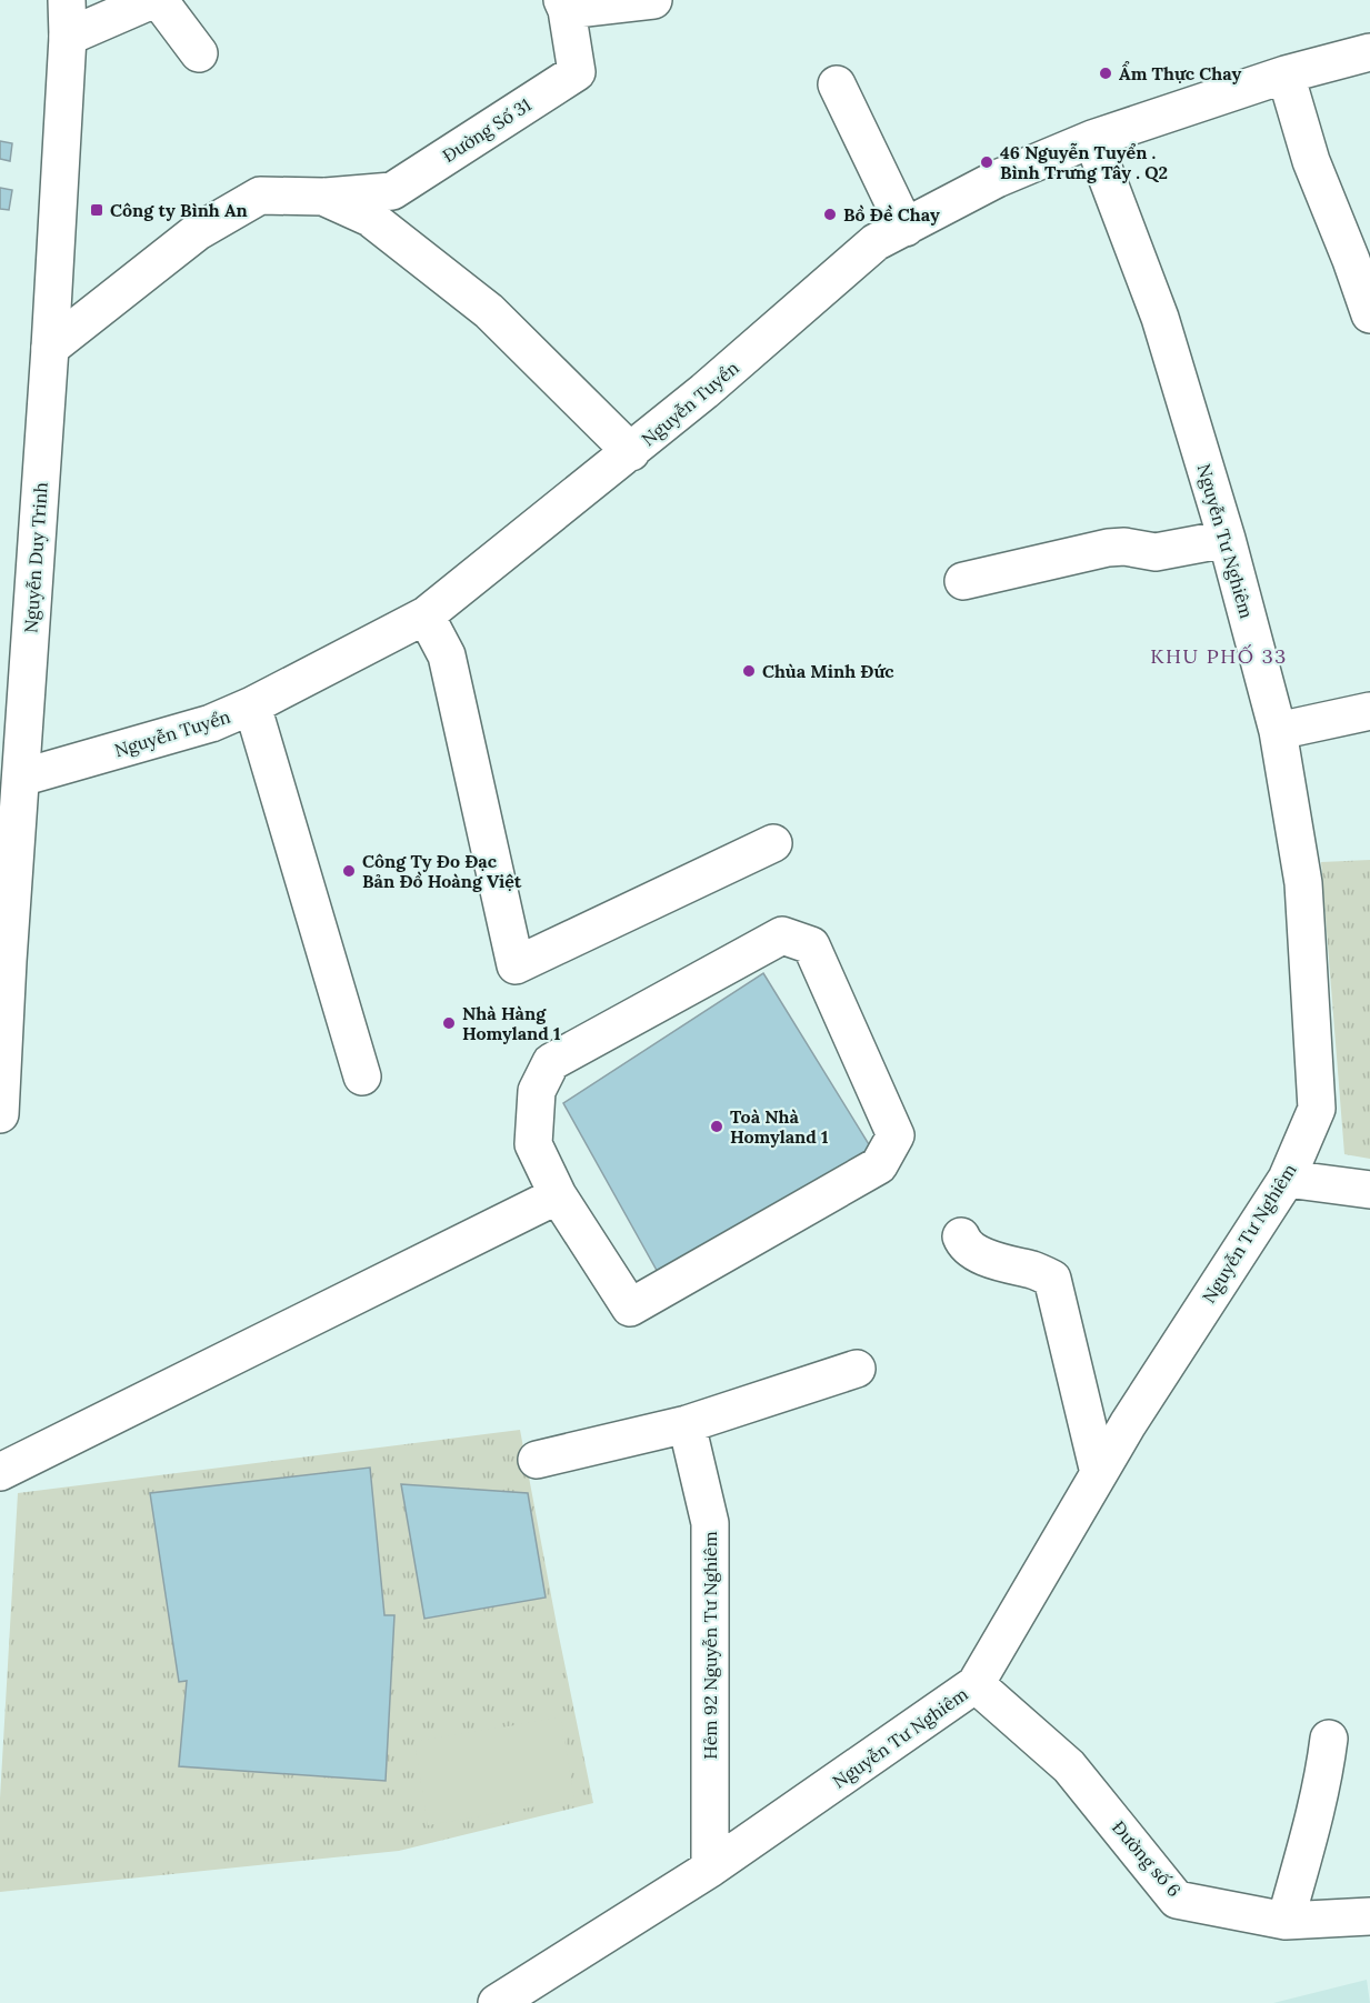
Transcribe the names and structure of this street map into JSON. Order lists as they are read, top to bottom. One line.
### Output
{"streets":{"street":["Đường Số 31","Nguyễn Tuyển","Nguyễn Tư Nghiêm","Nguyễn Duy Trinh","Hẻm 92 Nguyễn Tư Nghiêm","Đường số 6"]},"crossings":[["Nguyễn Tuyển","Nguyễn Tư Nghiêm"],["Nguyễn Tuyển","Nguyễn Duy Trinh"],["Nguyễn Tư Nghiêm","Hẻm 92 Nguyễn Tư Nghiêm"],["Nguyễn Tư Nghiêm","Đường số 6"]],"districts":["KHU PHỐ 33"],"places":{"other":["Ẩm Thực Chay","46 Nguyễn Tuyển . Bình Trưng Tây . Q2","Bồ Đề Chay","Chùa Minh Đức","Công Ty Đo Đạc Bản Đồ Hoàng Việt","Nhà Hàng Homyland 1","Toà Nhà Homyland 1"],"transit":["Công ty Bình An"]}}
